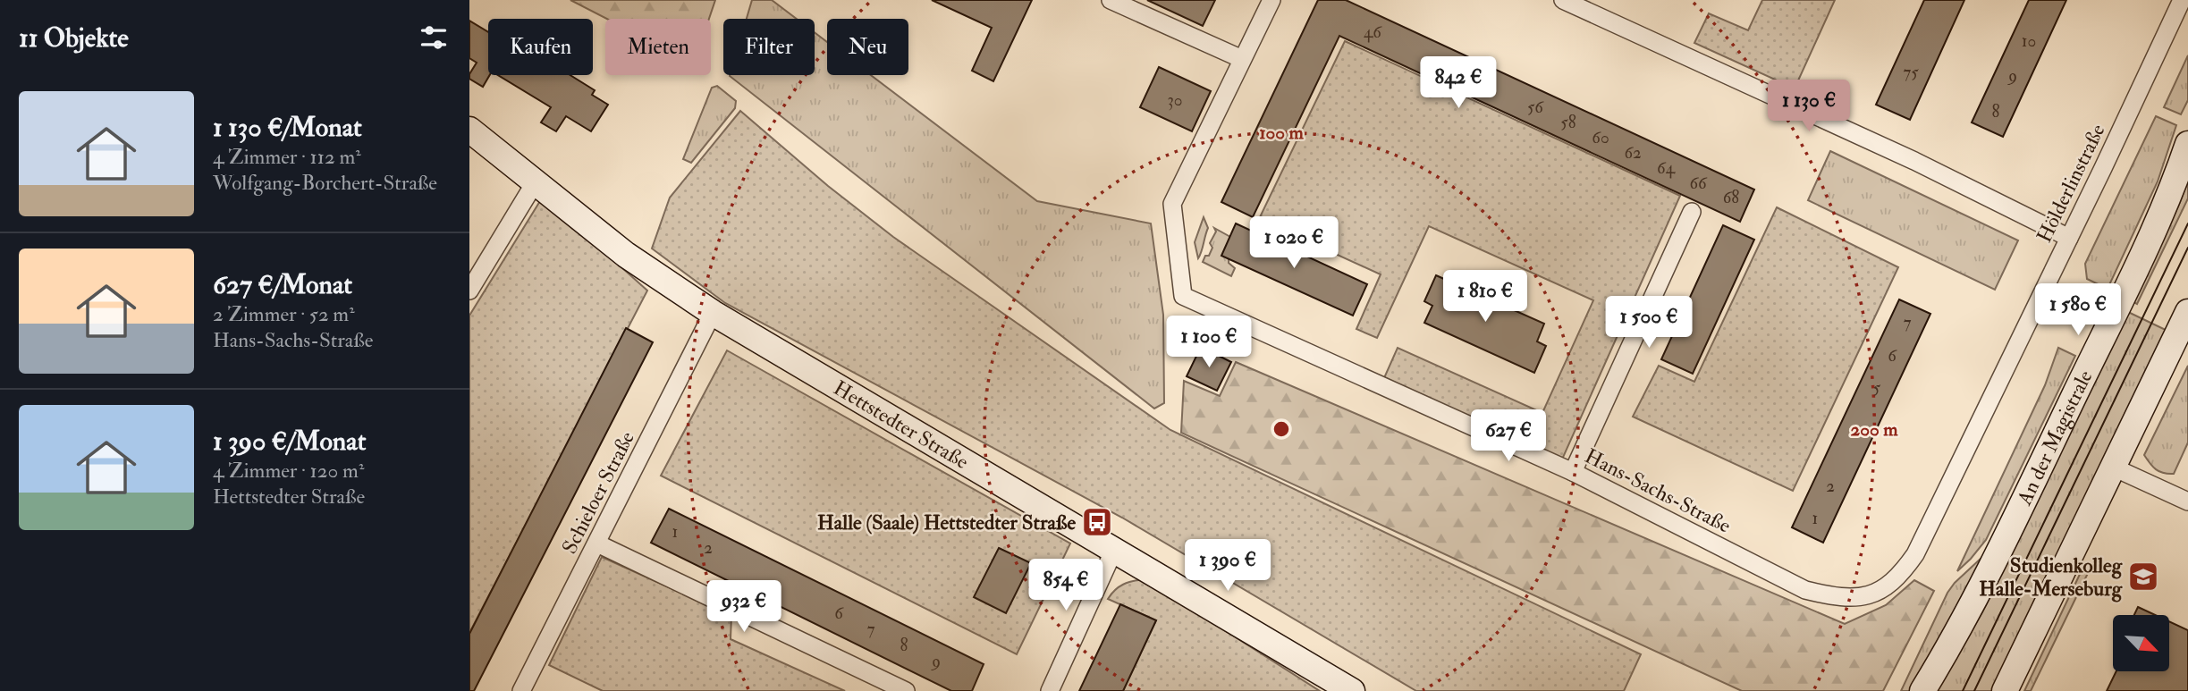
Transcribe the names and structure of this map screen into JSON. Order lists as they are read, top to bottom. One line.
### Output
{"streets":{"street":["Hölderlinstraße","Hettstedter Straße","An der Magistrale","Hans-Sachs-Straße","Schieloer Straße"]},"crossings":[["Hölderlinstraße","Hans-Sachs-Straße"],["Hettstedter Straße","Schieloer Straße"]],"places":{"bus stop":["Halle (Saale) Hettstedter Straße"],"school or university":["Studienkolleg Halle-Merseburg"]},"house_numbers":["46","10","75","9","30","56","8","58","60","62","64","66","68","7","6","5","2","1","1","2","6","7","8","9"],"north":"bottom right","page":{"heading":"11 Objekte","chip":["Kaufen","Mieten","Filter","Neu"],"price":["842 €","1 130 €","1 020 €","1 810 €","1 580 €","1 500 €","1 100 €","627 €","1 390 €","854 €","932 €"],"list":[{"name":"1 130 €/Monat","note":"4 Zimmer · 112 m² · Wolfgang-Borchert-Straße"},{"name":"627 €/Monat","note":"2 Zimmer · 52 m² · Hans-Sachs-Straße"},{"name":"1 390 €/Monat","note":"4 Zimmer · 120 m² · Hettstedter Straße"}]},"rings":["100 m","200 m"]}
